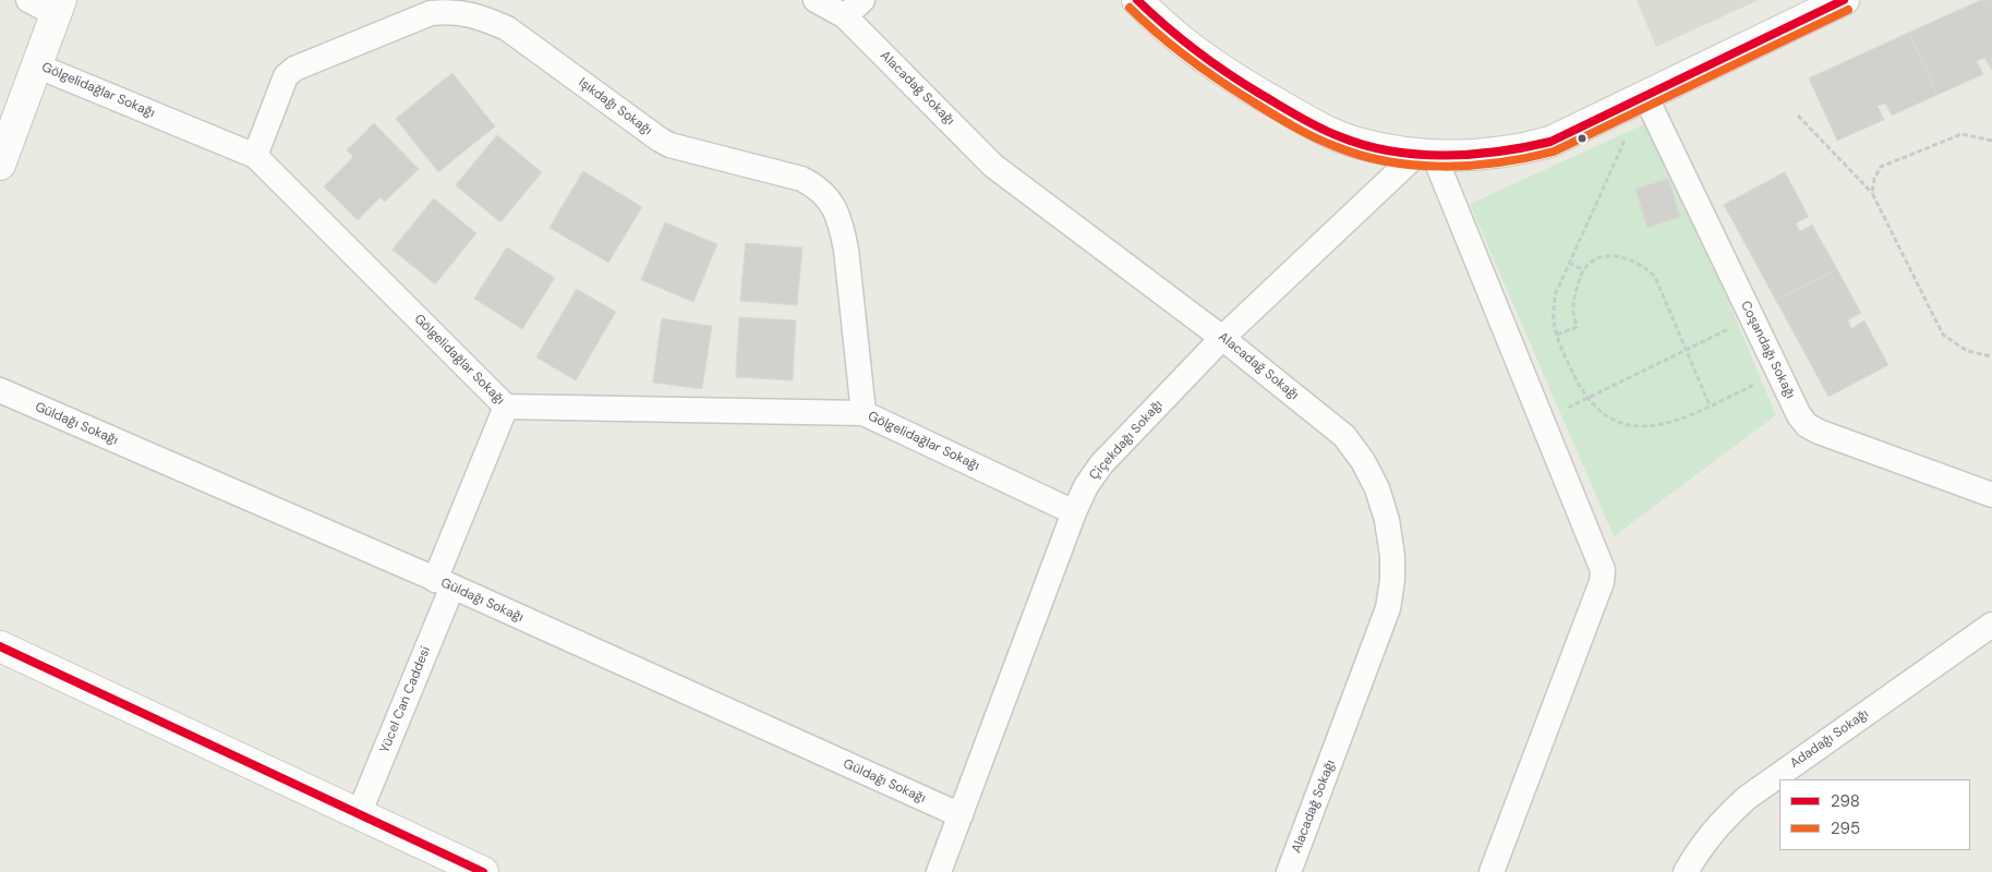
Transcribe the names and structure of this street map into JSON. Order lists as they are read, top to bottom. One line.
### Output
{"streets":{"street":["Alacadağ Sokağı","Gölgelidağlar Sokağı","Işıkdağı Sokağı","Coşandağı Sokağı","Güldağı Sokağı","Çiçekdağı Sokağı","Yücel Can Caddesi","Adadağı Sokağı"]},"crossings":[["Alacadağ Sokağı","Çiçekdağı Sokağı"],["Gölgelidağlar Sokağı","Işıkdağı Sokağı"],["Gölgelidağlar Sokağı","Çiçekdağı Sokağı"],["Gölgelidağlar Sokağı","Yücel Can Caddesi"],["Güldağı Sokağı","Çiçekdağı Sokağı"],["Güldağı Sokağı","Yücel Can Caddesi"]],"lines":["transit line 298","transit line 295"],"legend":["298","295"]}
